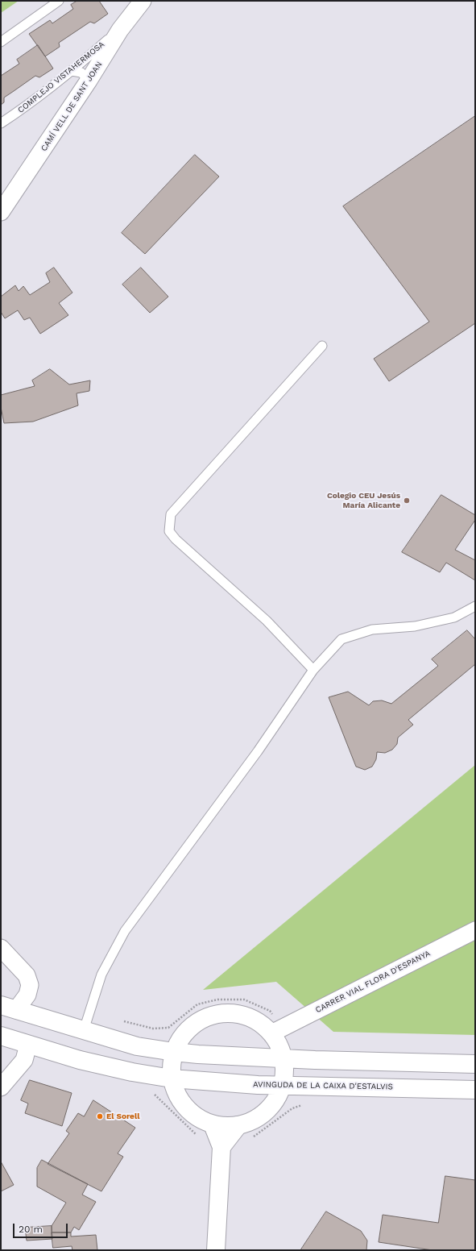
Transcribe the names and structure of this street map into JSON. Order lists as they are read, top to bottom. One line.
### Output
{"streets":{"main road":["AVINGUDA DE LA CAIXA D'ESTALVIS"],"street":["CAMÍ VELL DE SANT JOAN","CARRER VIAL FLORA D'ESPANYA"],"lane":["COMPLEJO VISTAHERMOSA"]},"crossings":[["COMPLEJO VISTAHERMOSA","CAMÍ VELL DE SANT JOAN"]],"places":["Colegio CEU Jesús María Alicante","El Sorell"],"scale_bar":"20 m"}
